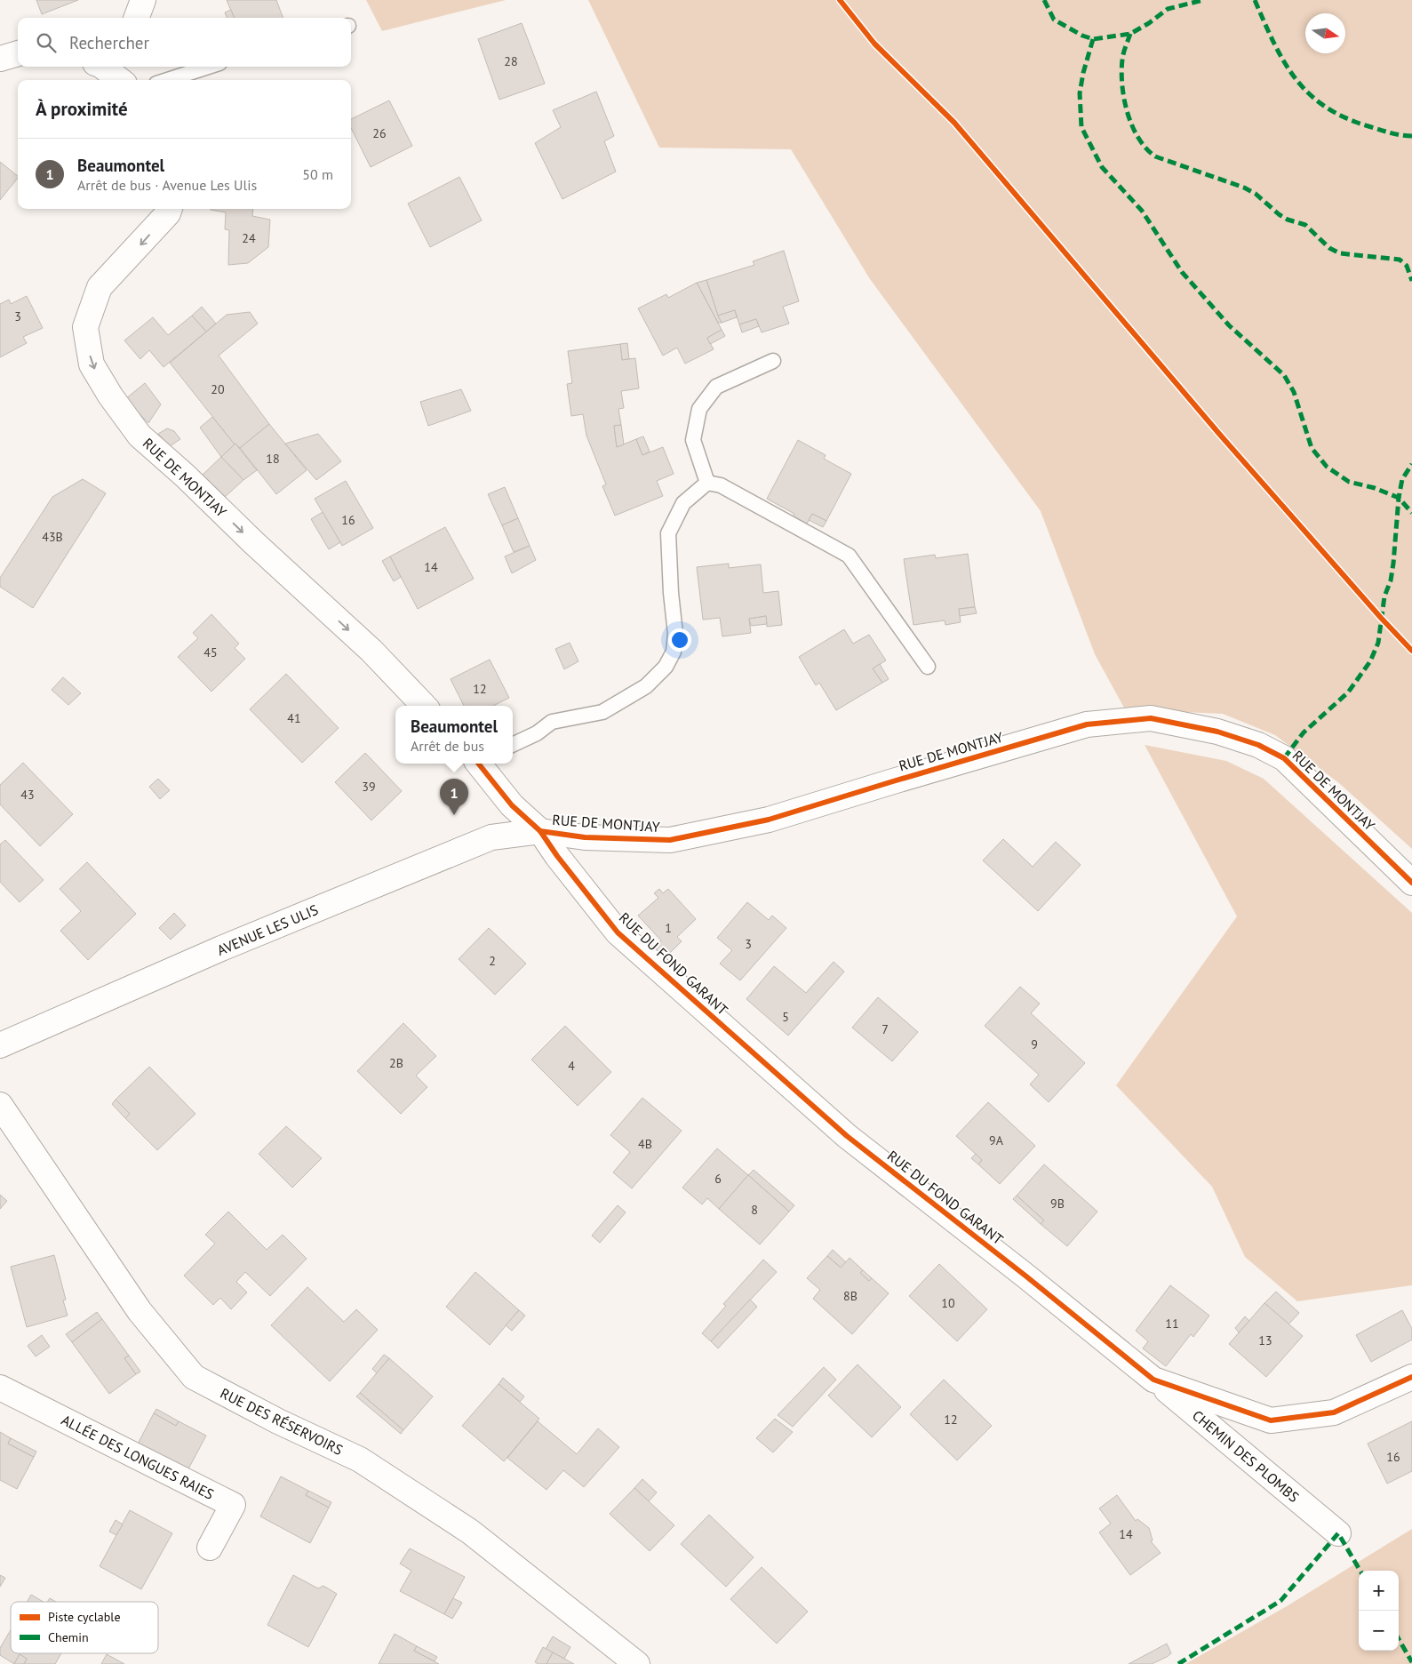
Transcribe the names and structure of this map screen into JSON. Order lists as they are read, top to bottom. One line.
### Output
{"streets":{"street":["RUE DE MONTJAY","AVENUE LES ULIS","RUE DU FOND GARANT","RUE DES RÉSERVOIRS","CHEMIN DES PLOMBS","ALLÉE DES LONGUES RAIES"]},"crossings":[["RUE DE MONTJAY","AVENUE LES ULIS"],["RUE DE MONTJAY","RUE DU FOND GARANT"],["AVENUE LES ULIS","RUE DU FOND GARANT"],["RUE DU FOND GARANT","CHEMIN DES PLOMBS"]],"house_numbers":["28","26","24","3","20","18","16","43B","14","45","12","41","39","43","1","3","2","5","7","9","2B","4","9A","4B","6","9B","8","8B","10","11","13","12","16","14"],"legend":["Piste cyclable","Chemin"],"north":"right","page":{"search":"Rechercher","heading":"À proximité","list":[{"mark":"1","name":"Beaumontel","note":"Arrêt de bus · Avenue Les Ulis","value":"50 m"}],"popup":["Beaumontel","Arrêt de bus"],"pins":"1","map_buttons":["+","−"]}}
